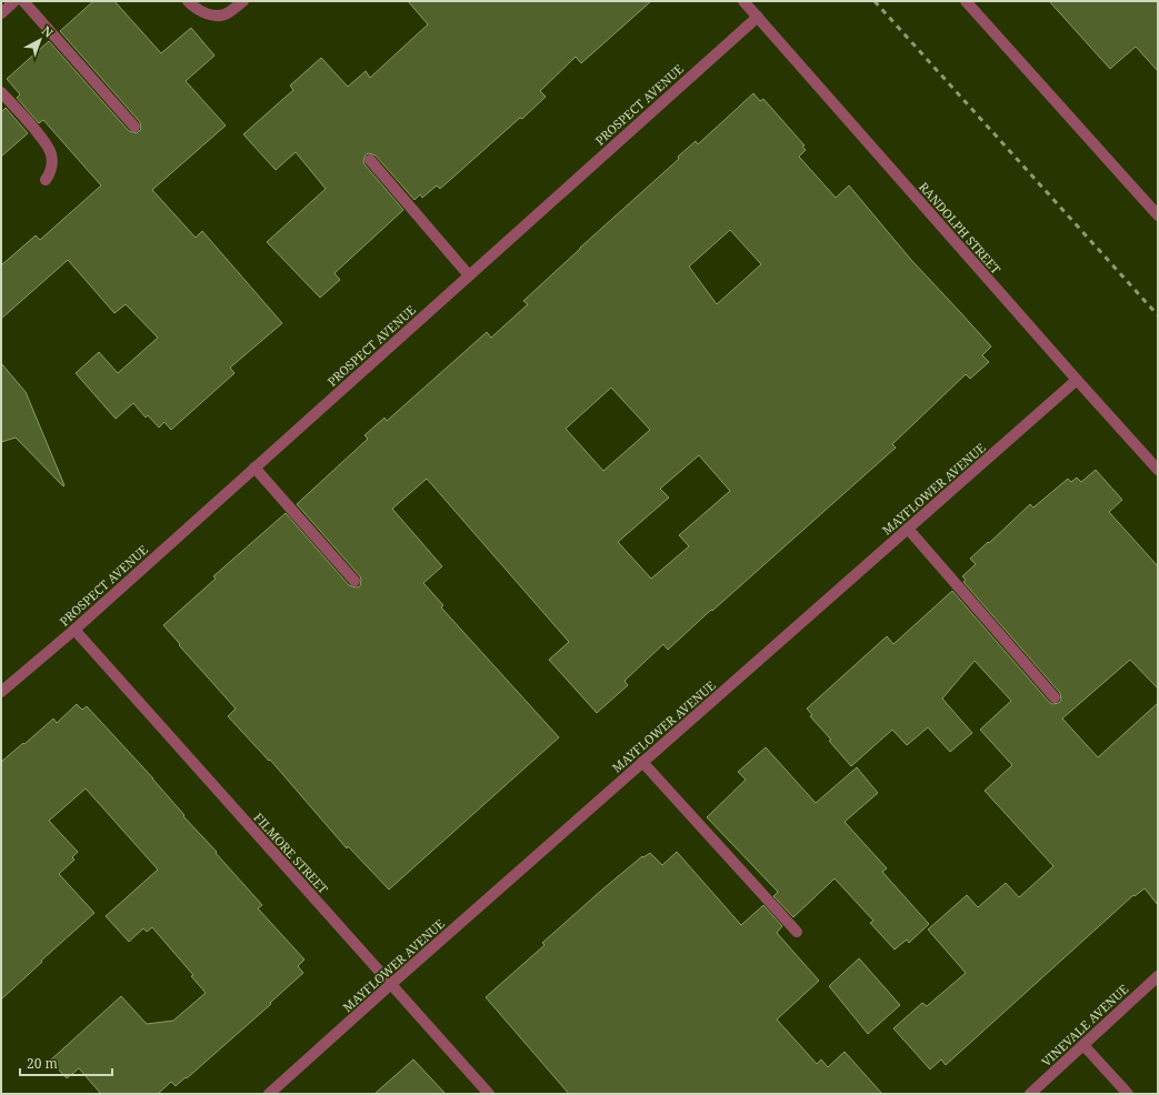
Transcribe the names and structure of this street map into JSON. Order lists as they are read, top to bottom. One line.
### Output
{"streets":{"street":["PROSPECT AVENUE","RANDOLPH STREET","MAYFLOWER AVENUE","FILMORE STREET","VINEVALE AVENUE"]},"crossings":[["PROSPECT AVENUE","RANDOLPH STREET"],["PROSPECT AVENUE","FILMORE STREET"],["RANDOLPH STREET","MAYFLOWER AVENUE"],["MAYFLOWER AVENUE","FILMORE STREET"]],"scale_bar":"20 m","north":"top right"}
